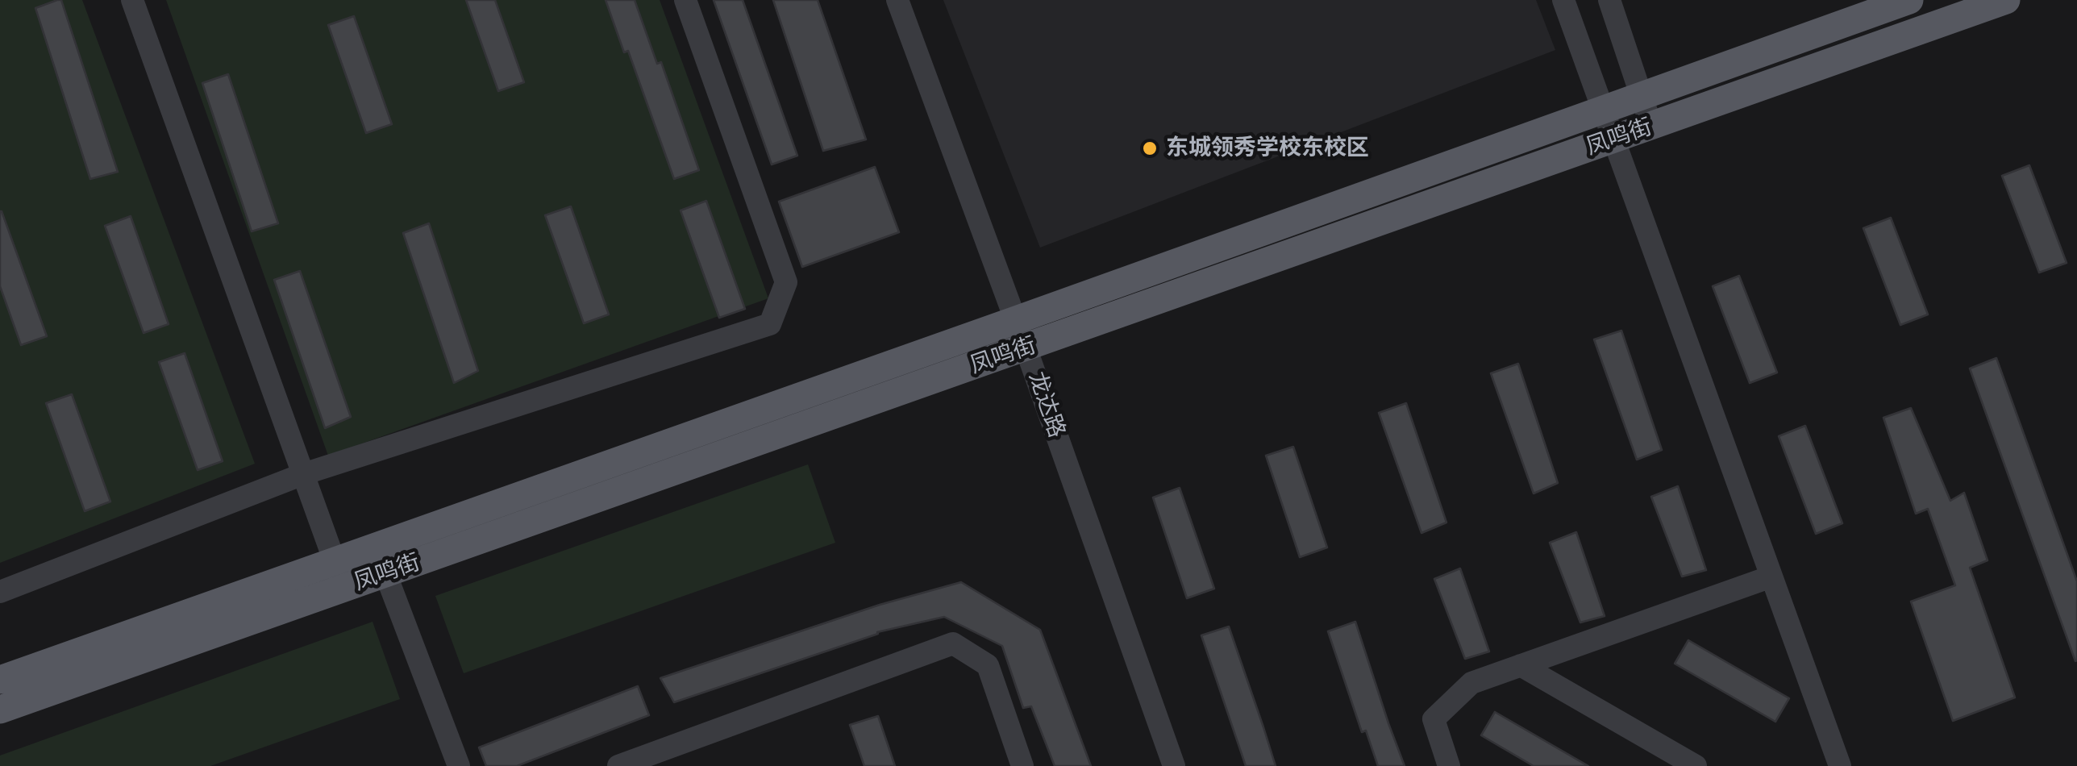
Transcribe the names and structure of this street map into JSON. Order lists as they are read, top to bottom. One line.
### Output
{"streets":{"main road":["凤鸣街"],"street":["龙达路"]},"crossings":[["凤鸣街","龙达路"]],"places":["东城领秀学校东校区"]}
